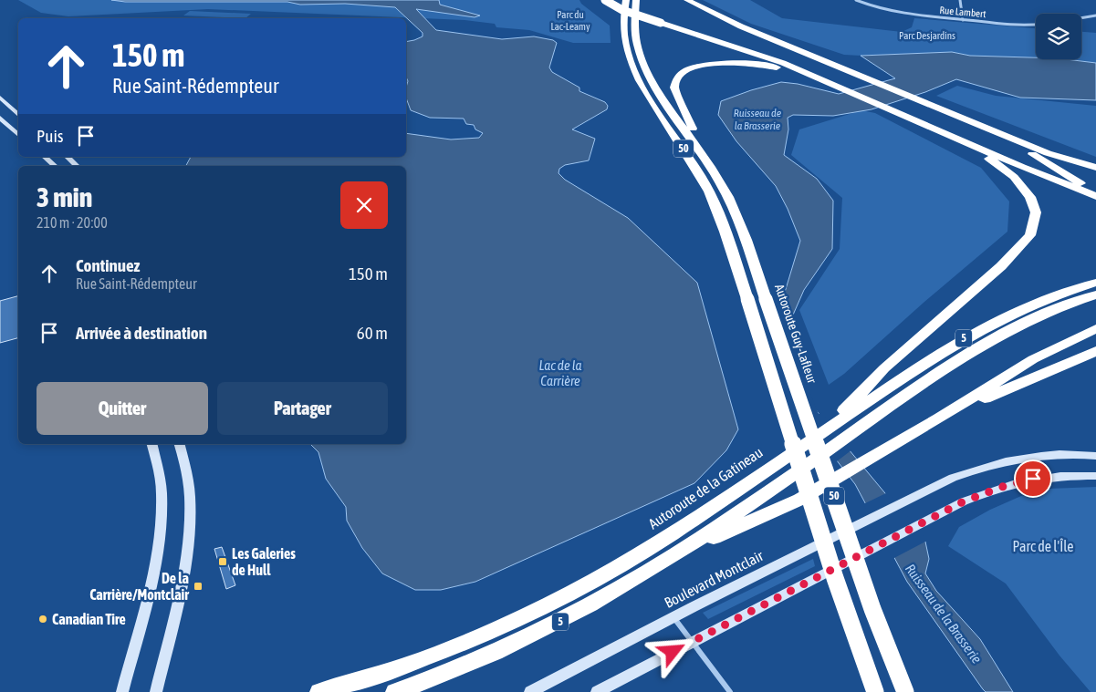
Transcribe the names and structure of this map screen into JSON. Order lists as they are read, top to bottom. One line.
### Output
{"streets":{"highway":["50","Autoroute Guy-Lafleur","5","Autoroute de la Gatineau"],"main road":["Boulevard Montclair"],"street":["Rue Lambert"]},"water":["Ruisseau de la Brasserie","Lac de la Carrière"],"parks":["Parc du Lac-Leamy","Parc Desjardins","Parc de l'Île"],"places":{"transit":["Les Galeries de Hull","De la Carrière/Montclair"],"other":["Canadian Tire"]},"page":{"turn":["150 m","Rue Saint-Rédempteur"],"then":"Puis","heading":["3 min","210 m · 20:00"],"list":[{"name":"Continuez","note":"Rue Saint-Rédempteur","value":"150 m"},{"name":"Arrivée à destination","value":"60 m"}],"buttons":["Quitter","Partager"]}}
